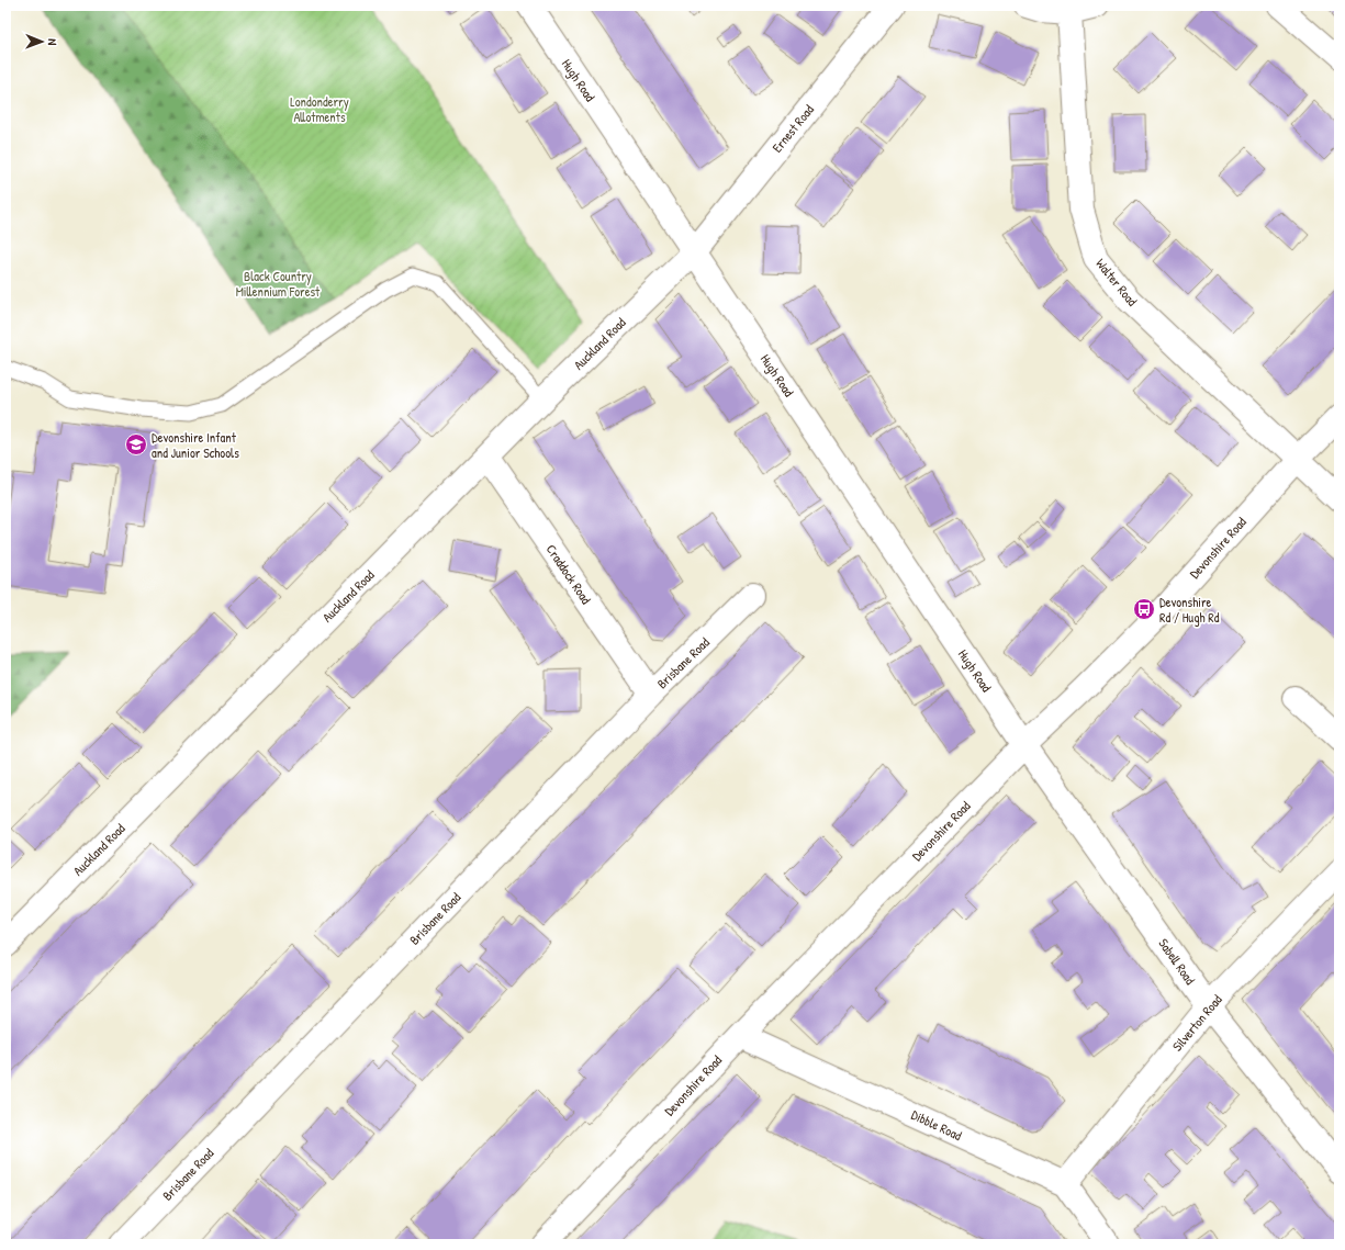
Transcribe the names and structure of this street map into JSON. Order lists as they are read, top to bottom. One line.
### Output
{"streets":{"street":["Hugh Road","Ernest Road","Walter Road","Auckland Road","Devonshire Road","Craddock Road","Brisbane Road","Sabell Road","Silverton Road","Dibble Road"]},"crossings":[["Hugh Road","Ernest Road"],["Hugh Road","Auckland Road"],["Hugh Road","Devonshire Road"],["Hugh Road","Sabell Road"],["Ernest Road","Auckland Road"],["Walter Road","Devonshire Road"],["Auckland Road","Craddock Road"],["Devonshire Road","Sabell Road"],["Devonshire Road","Dibble Road"],["Craddock Road","Brisbane Road"],["Sabell Road","Silverton Road"],["Silverton Road","Dibble Road"]],"parks":["Londonderry Allotments","Black Country Millennium Forest"],"places":{"school or university":["Devonshire Infant and Junior Schools"],"bus stop":["Devonshire Rd / Hugh Rd"]},"north":"right"}
